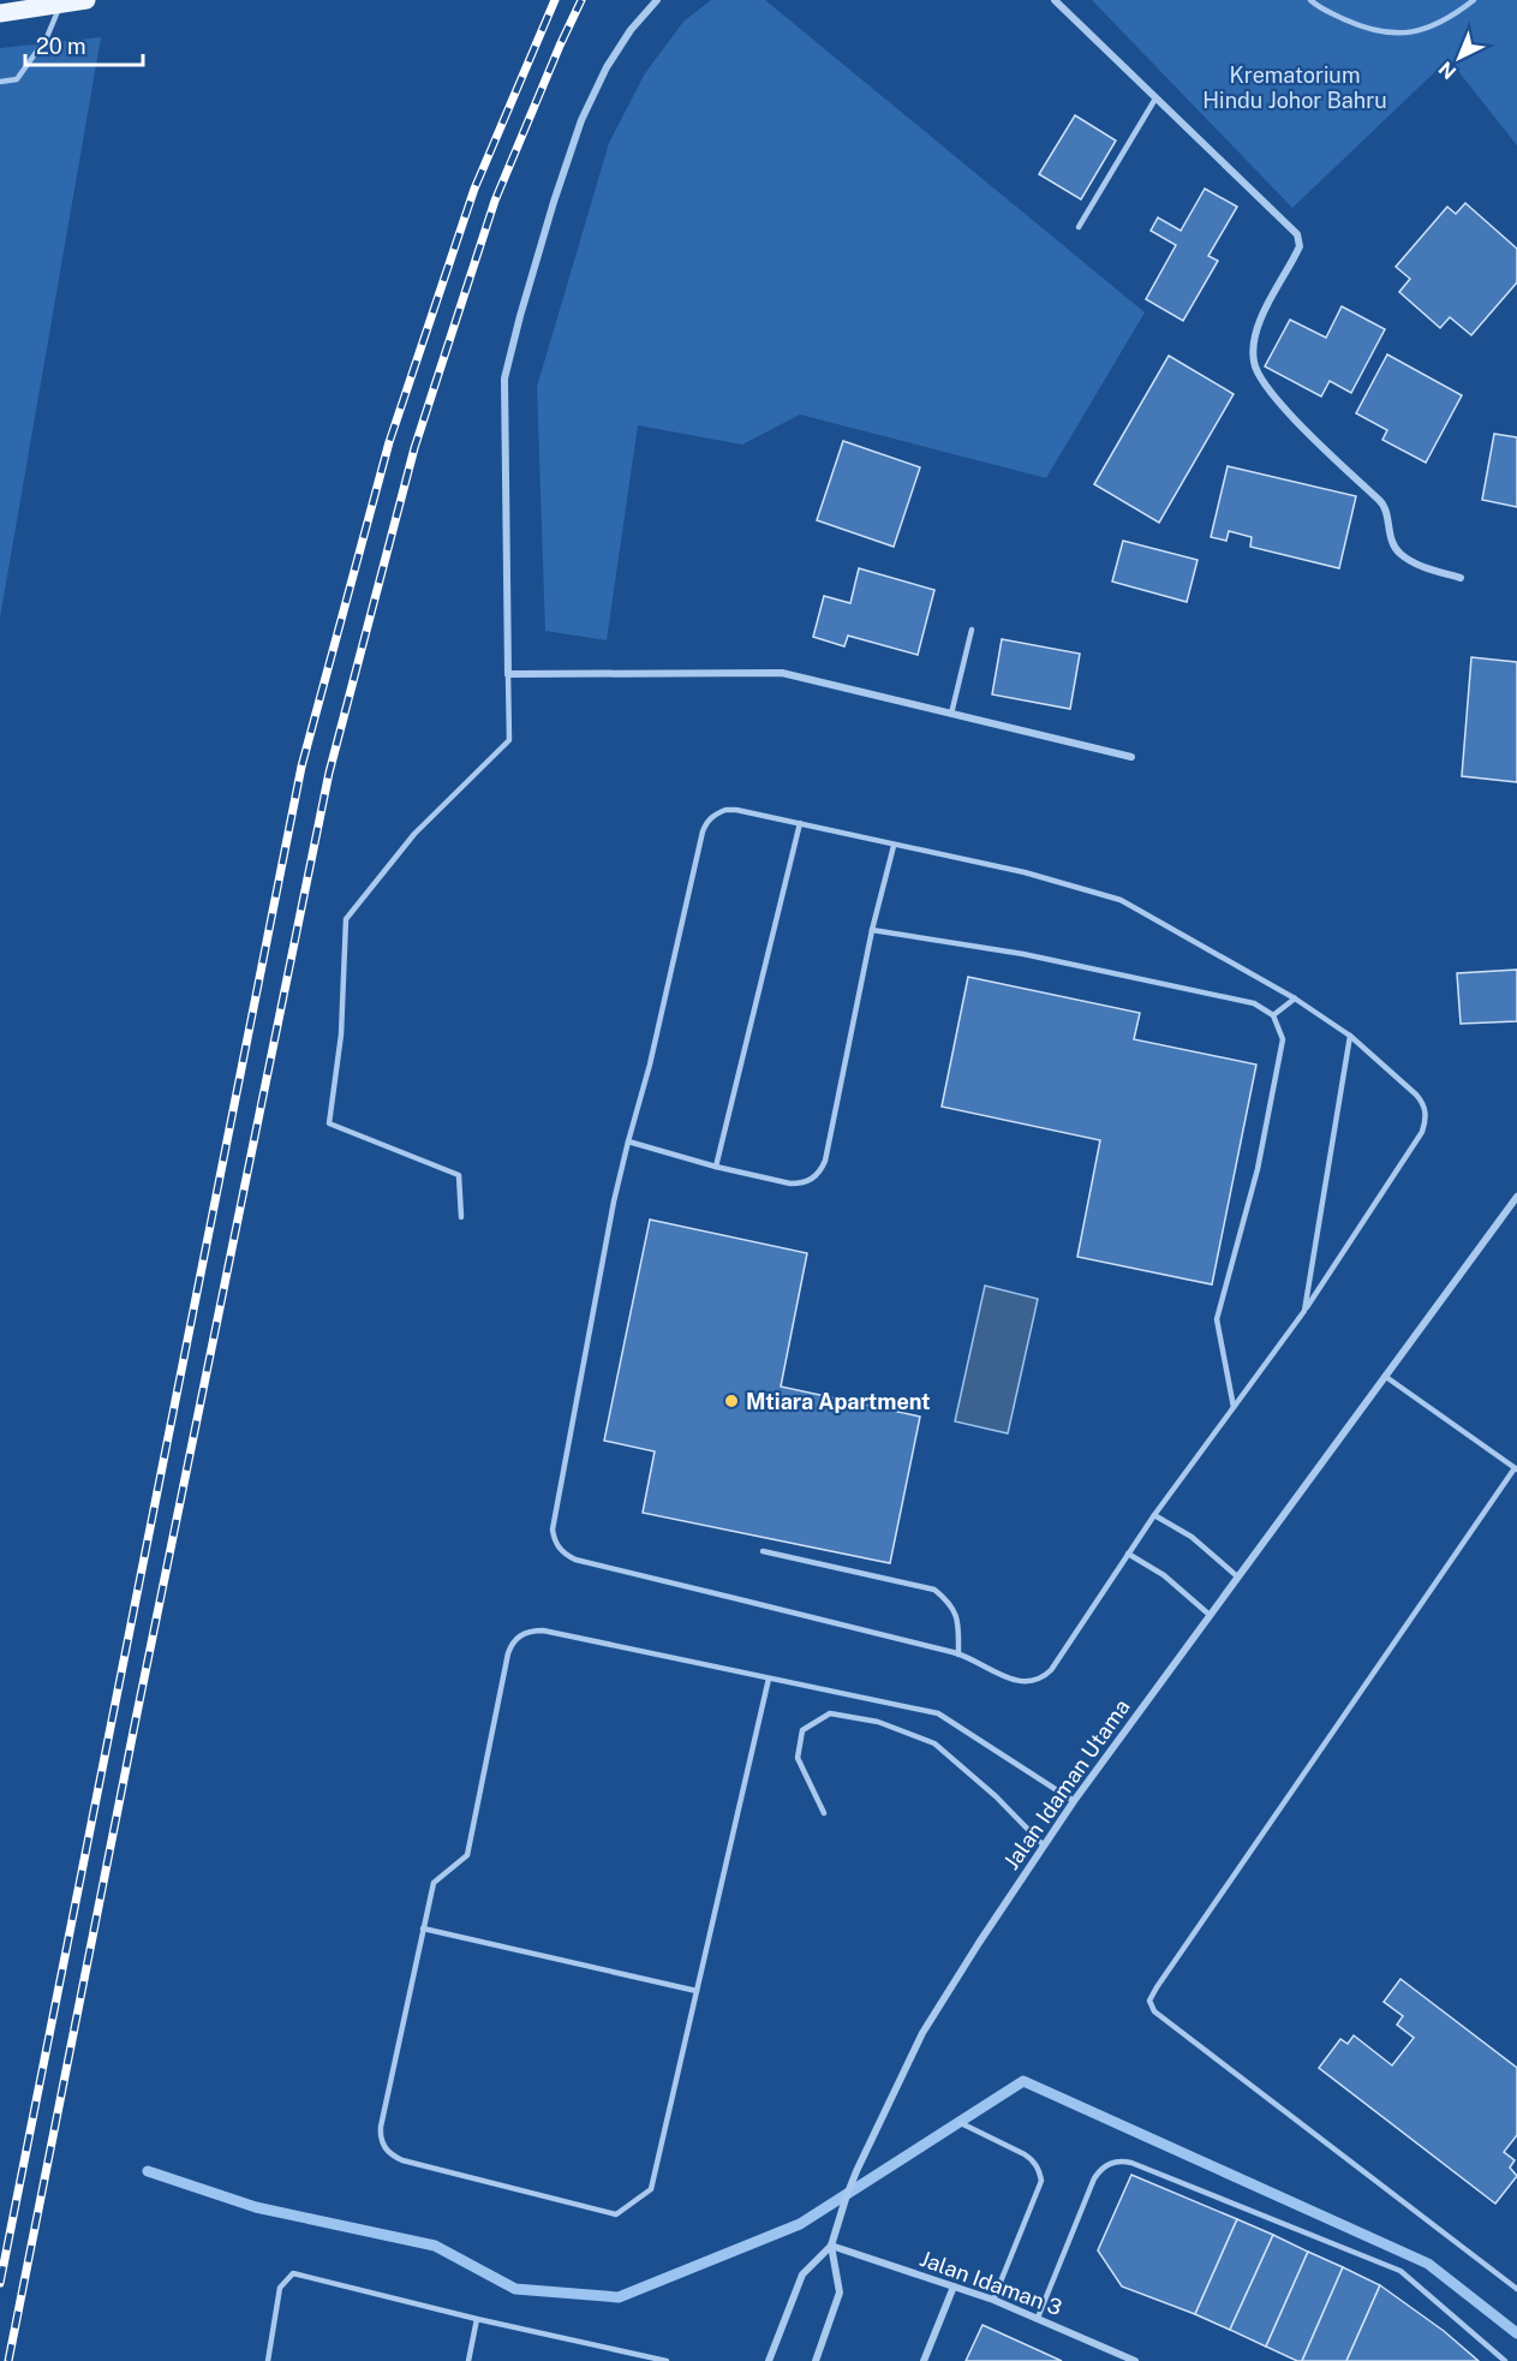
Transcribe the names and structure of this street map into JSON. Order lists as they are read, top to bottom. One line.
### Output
{"streets":{"street":["Jalan Idaman Utama","Jalan Idaman 3"]},"crossings":[["Jalan Idaman Utama","Jalan Idaman 3"]],"parks":["Krematorium Hindu Johor Bahru"],"places":["Mtiara Apartment"],"scale_bar":"20 m","north":"bottom left"}
